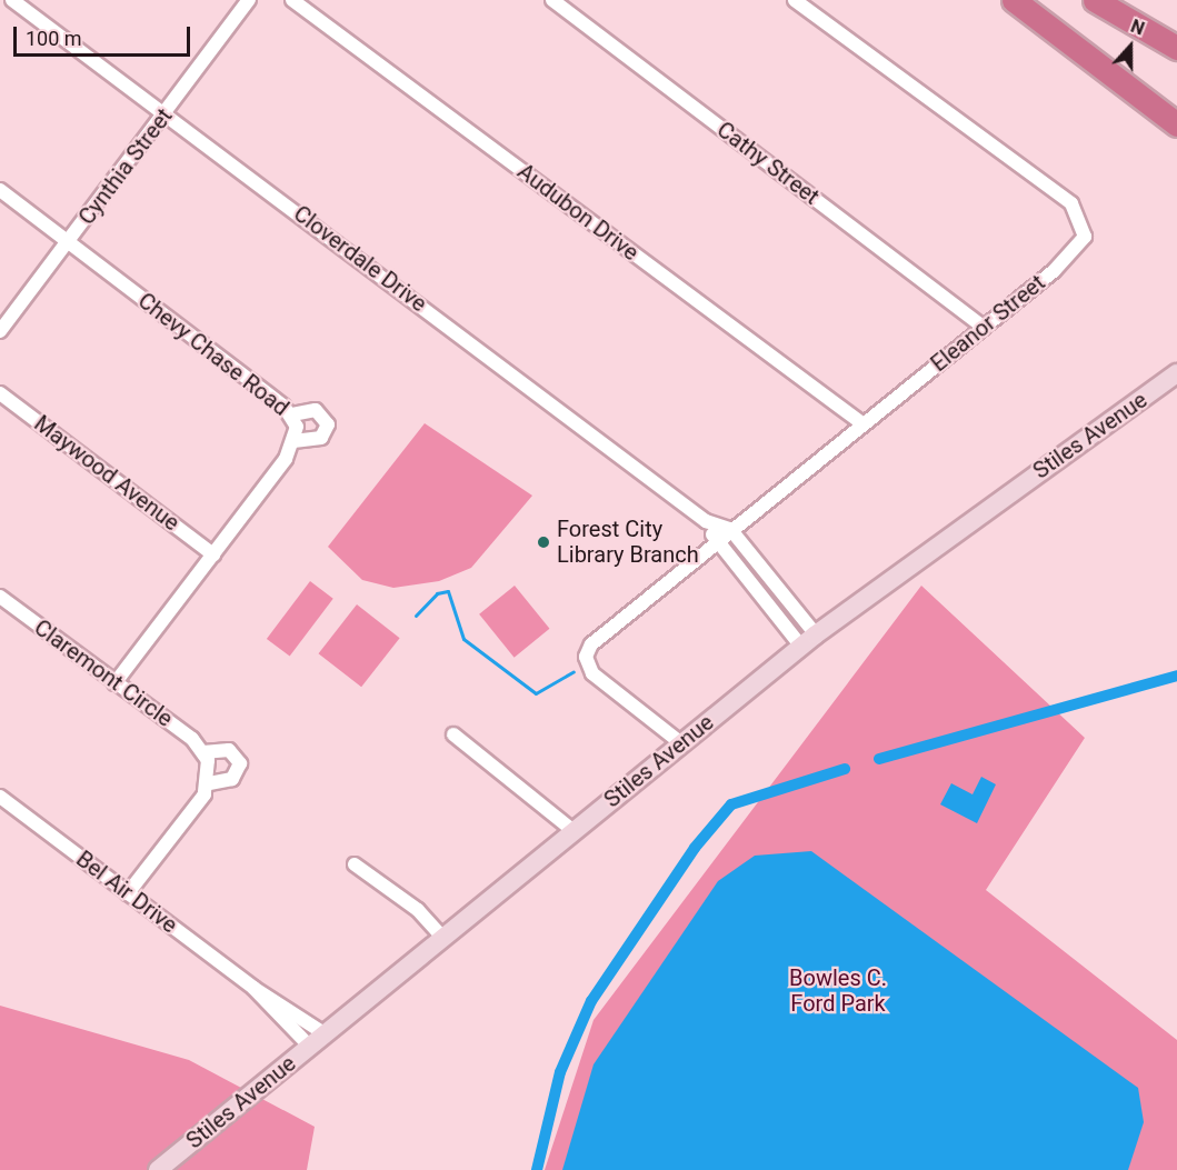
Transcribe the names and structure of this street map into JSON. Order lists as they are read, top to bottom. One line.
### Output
{"streets":{"street":["Cathy Street","Cynthia Street","Audubon Drive","Cloverdale Drive","Eleanor Street","Chevy Chase Road","Stiles Avenue","Maywood Avenue","Claremont Circle","Bel Air Drive"]},"crossings":[["Cathy Street","Eleanor Street"],["Cynthia Street","Cloverdale Drive"],["Cynthia Street","Chevy Chase Road"],["Audubon Drive","Eleanor Street"],["Cloverdale Drive","Eleanor Street"],["Cloverdale Drive","Stiles Avenue"],["Eleanor Street","Stiles Avenue"],["Chevy Chase Road","Maywood Avenue"],["Chevy Chase Road","Claremont Circle"],["Stiles Avenue","Bel Air Drive"]],"parks":["Bowles C. Ford Park"],"places":["Forest City Library Branch"],"scale_bar":"100 m","north":"top"}
